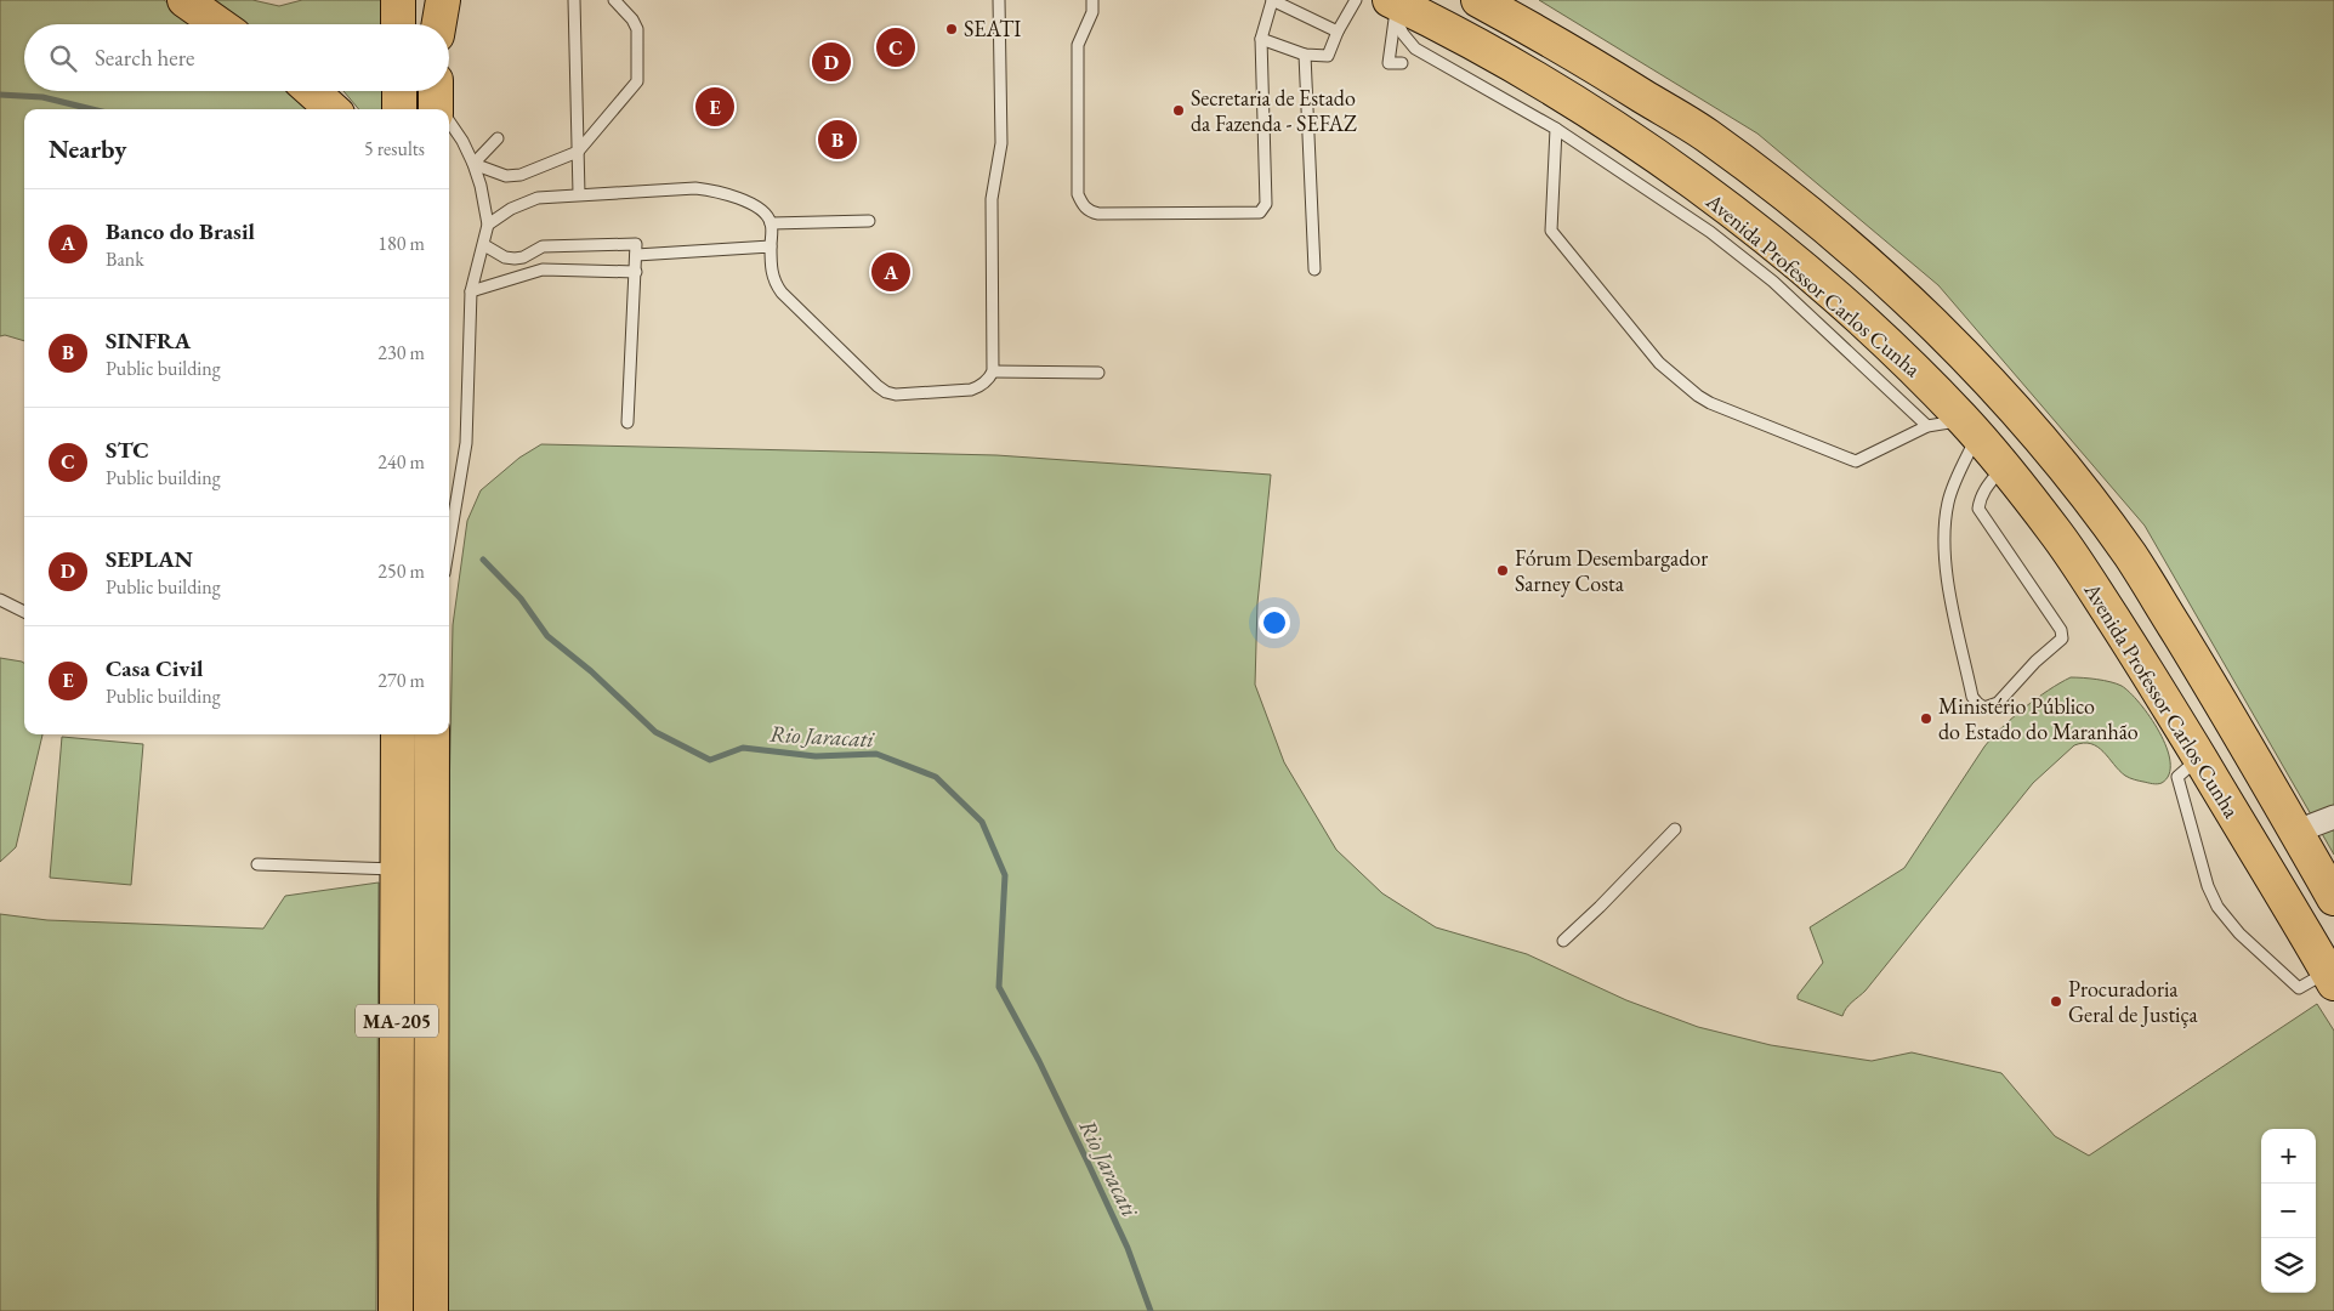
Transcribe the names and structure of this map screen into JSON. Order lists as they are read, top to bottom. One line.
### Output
{"streets":{"main road":["Avenida Professor Carlos Cunha","MA-205"]},"water":["Rio Jaracati"],"places":["SEATI","Secretaria de Estado da Fazenda - SEFAZ","Fórum Desembargador Sarney Costa","Ministério Público do Estado do Maranhão","Procuradoria Geral de Justiça"],"page":{"search":"Search here","pins":["C","D","E","B","A"],"heading":["Nearby","5 results"],"list":[{"mark":"A","name":"Banco do Brasil","note":"Bank","value":"180 m"},{"mark":"B","name":"SINFRA","note":"Public building","value":"230 m"},{"mark":"C","name":"STC","note":"Public building","value":"240 m"},{"mark":"D","name":"SEPLAN","note":"Public building","value":"250 m"},{"mark":"E","name":"Casa Civil","note":"Public building","value":"270 m"}],"map_buttons":["+","−"]}}
